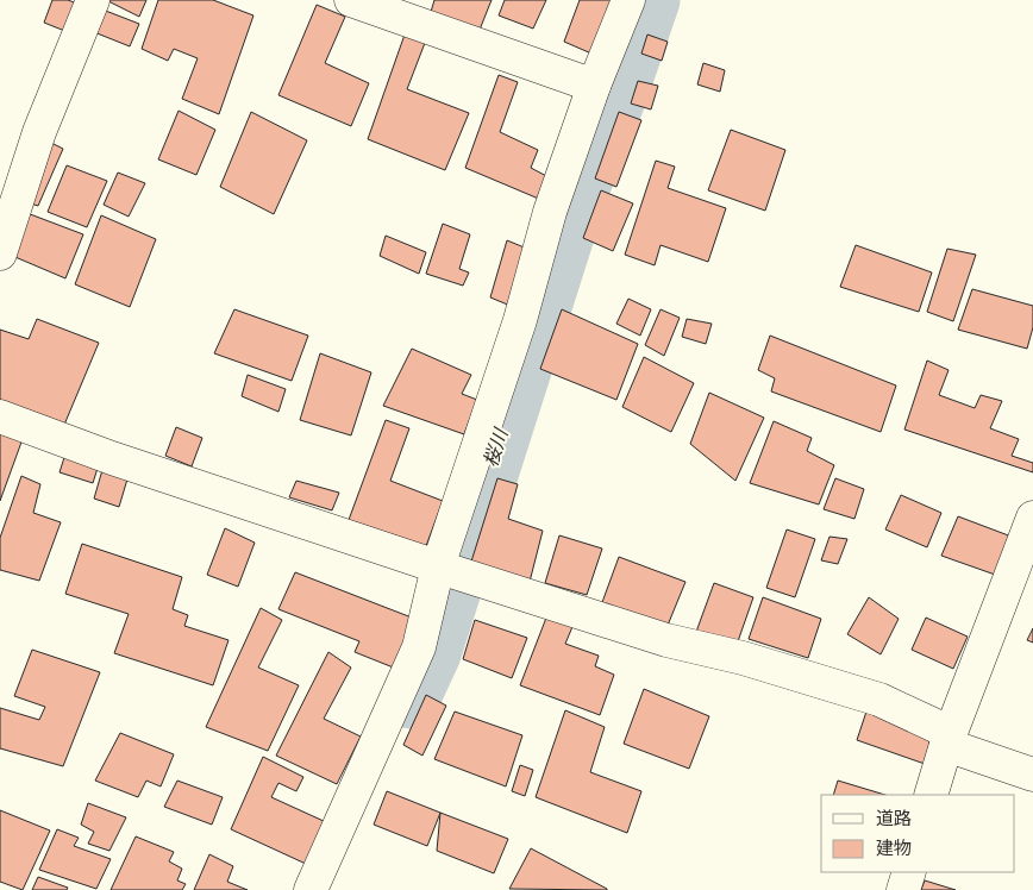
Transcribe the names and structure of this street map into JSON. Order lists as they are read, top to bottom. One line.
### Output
{"water":["桜川"],"legend":["道路","建物"]}
